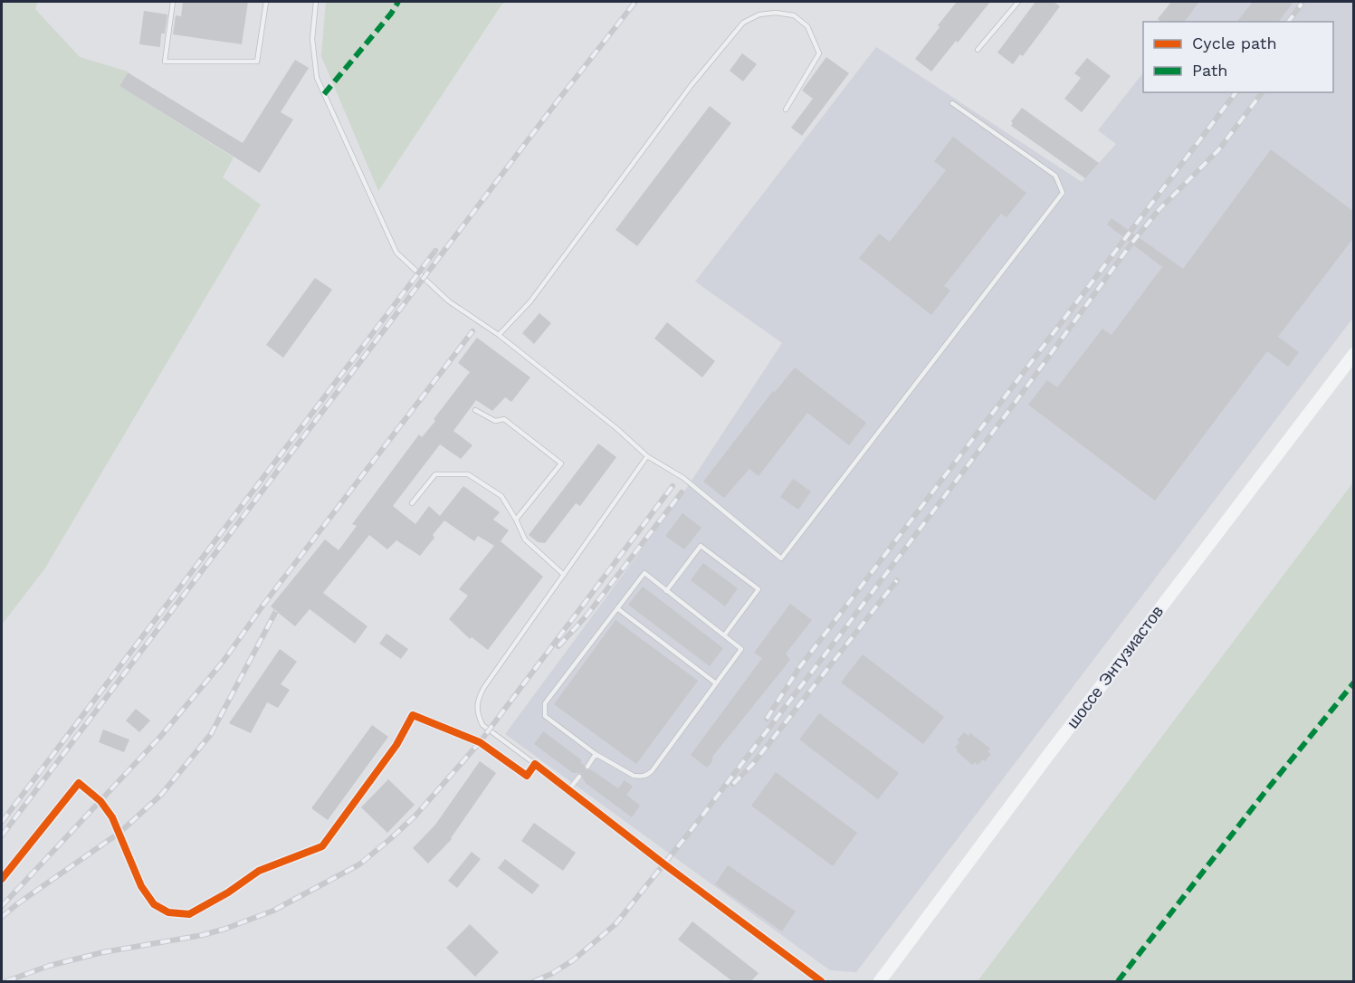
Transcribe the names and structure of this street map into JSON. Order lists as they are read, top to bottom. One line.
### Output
{"streets":{"main road":["шоссе Энтузиастов"]},"legend":["Cycle path","Path"]}
